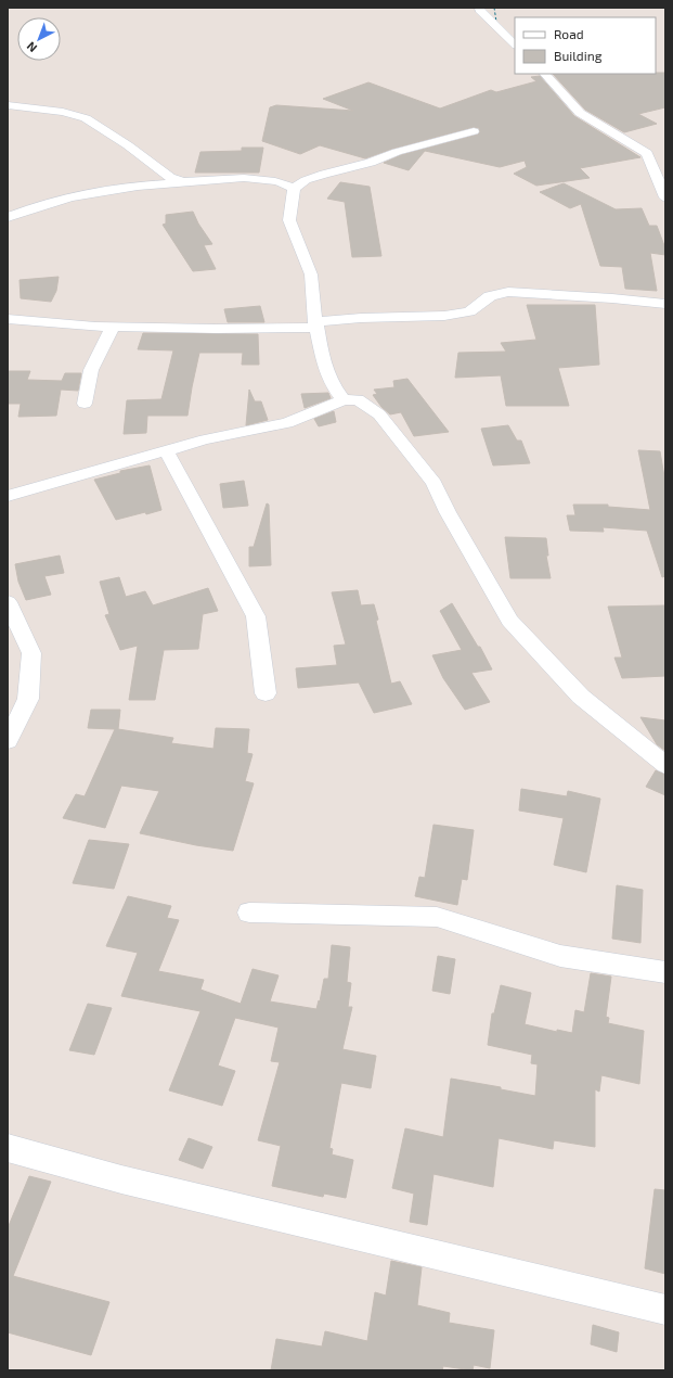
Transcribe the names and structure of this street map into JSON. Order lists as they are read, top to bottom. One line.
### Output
{"legend":["Road","Building"],"north":"bottom left"}
